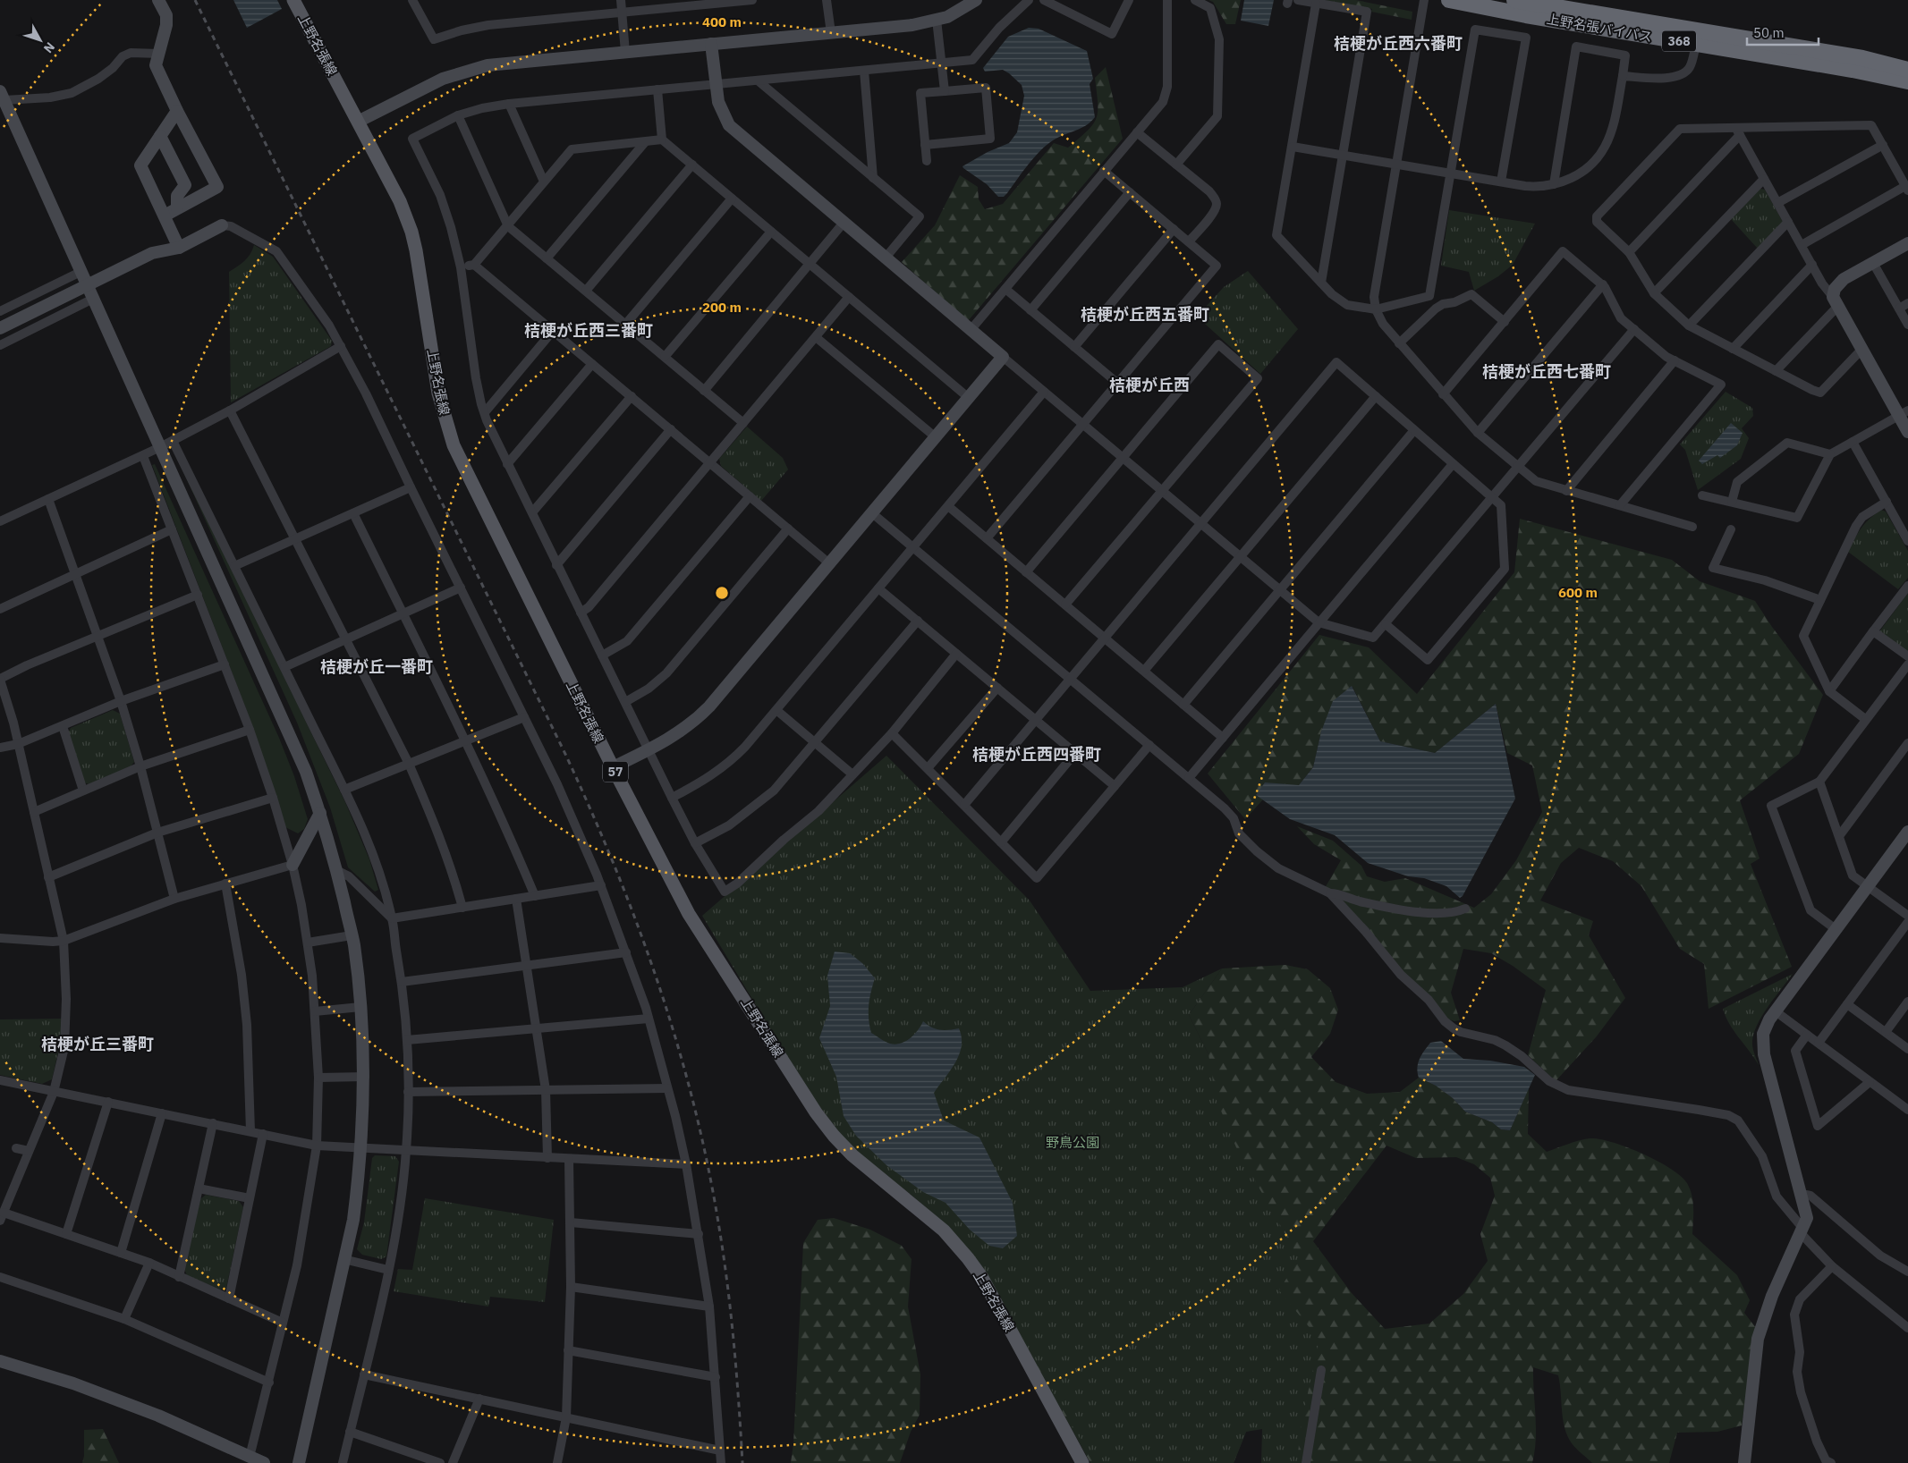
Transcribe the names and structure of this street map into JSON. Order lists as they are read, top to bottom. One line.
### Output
{"streets":{"highway":["上野名張バイパス","368"],"main road":["上野名張線","57"]},"districts":["桔梗が丘西六番町","桔梗が丘西五番町","桔梗が丘西三番町","桔梗が丘西七番町","桔梗が丘西","桔梗が丘一番町","桔梗が丘西四番町","桔梗が丘三番町"],"parks":["野鳥公園"],"scale_bar":"50 m","north":"bottom right","rings":["400 m","200 m","600 m"]}
